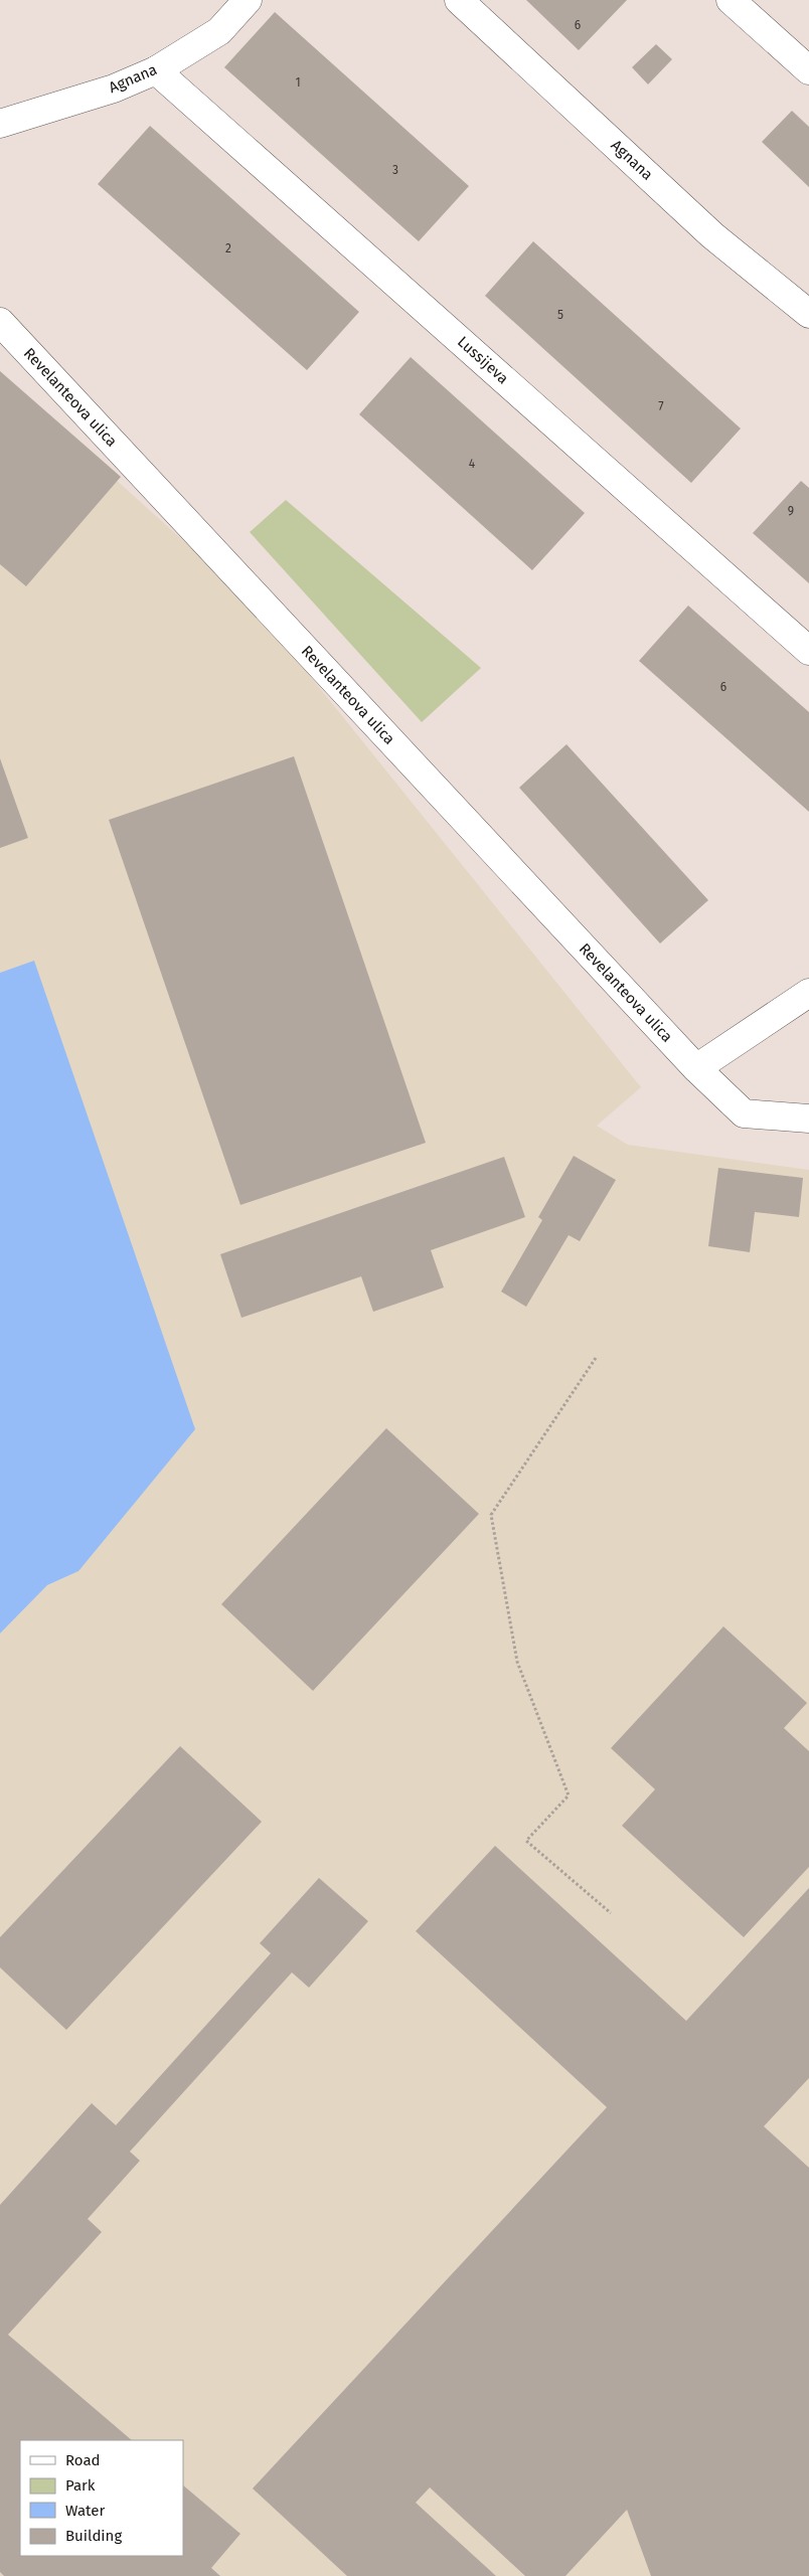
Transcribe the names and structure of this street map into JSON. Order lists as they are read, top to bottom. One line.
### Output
{"streets":{"street":["Agnana","Lussijeva","Revelanteova ulica"]},"crossings":[["Agnana","Lussijeva"]],"house_numbers":["6","1","3","2","5","7","4","9","6"],"legend":["Road","Park","Water","Building"]}
